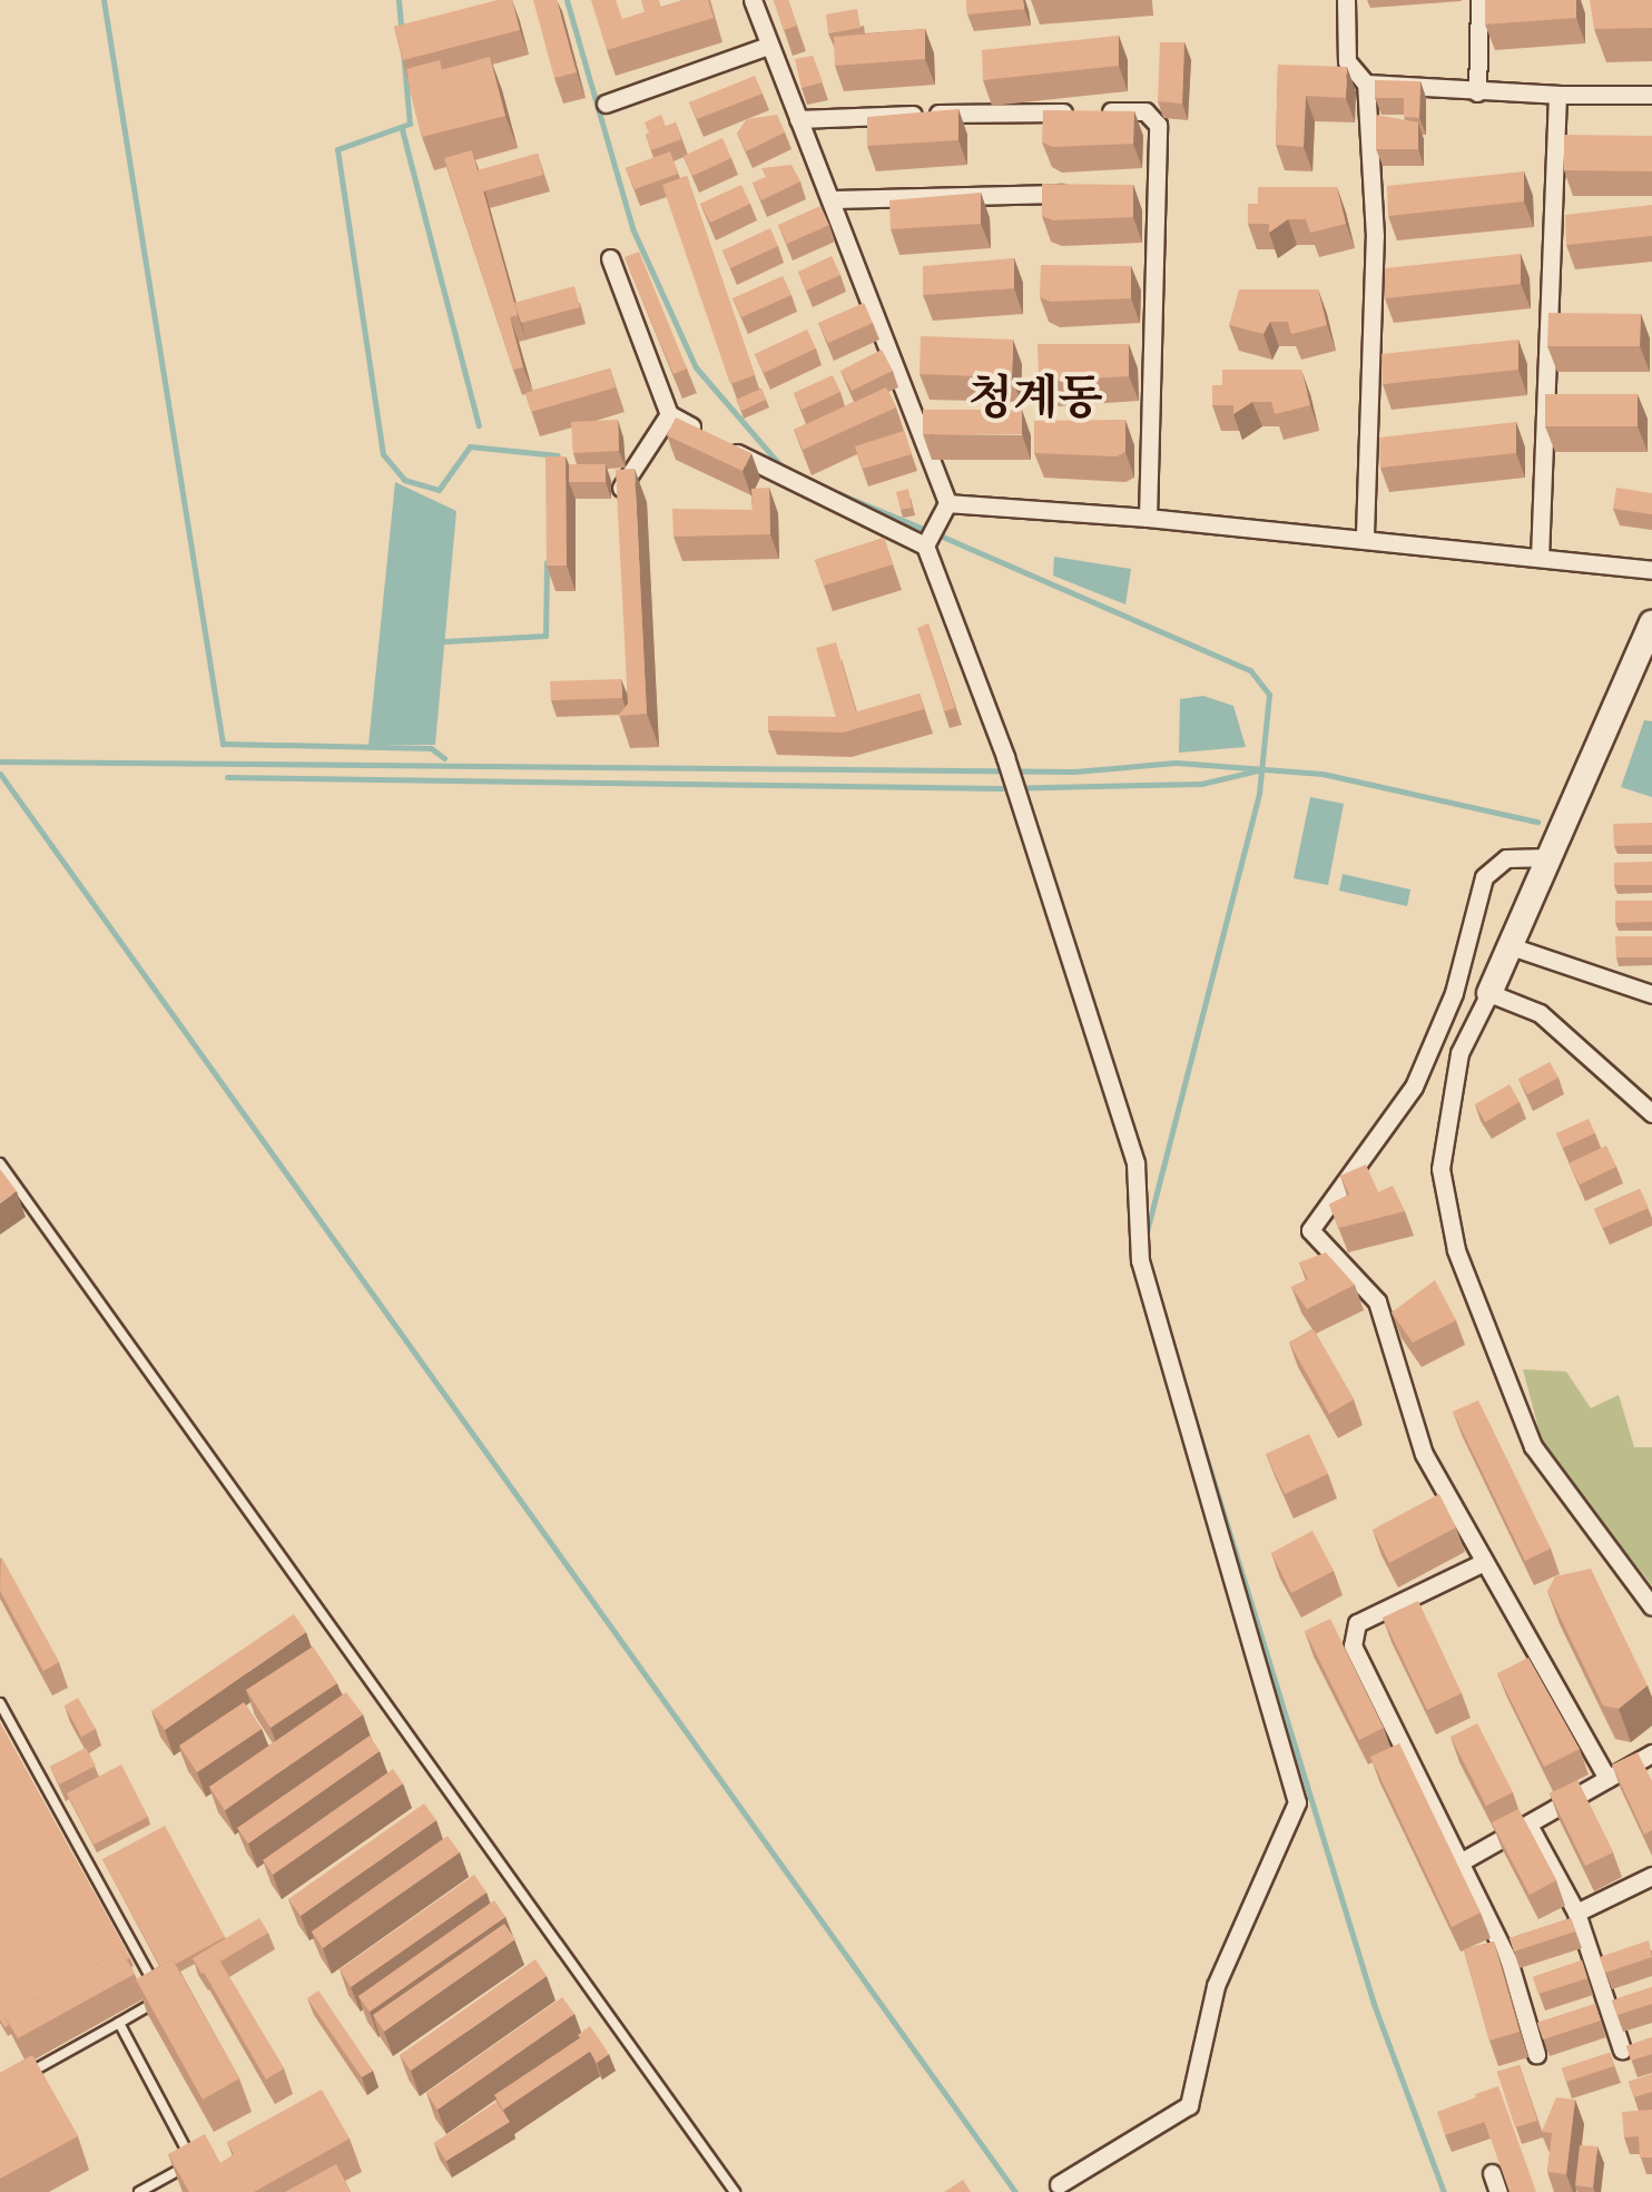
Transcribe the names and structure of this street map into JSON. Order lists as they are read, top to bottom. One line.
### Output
{"districts":["청계동"]}
